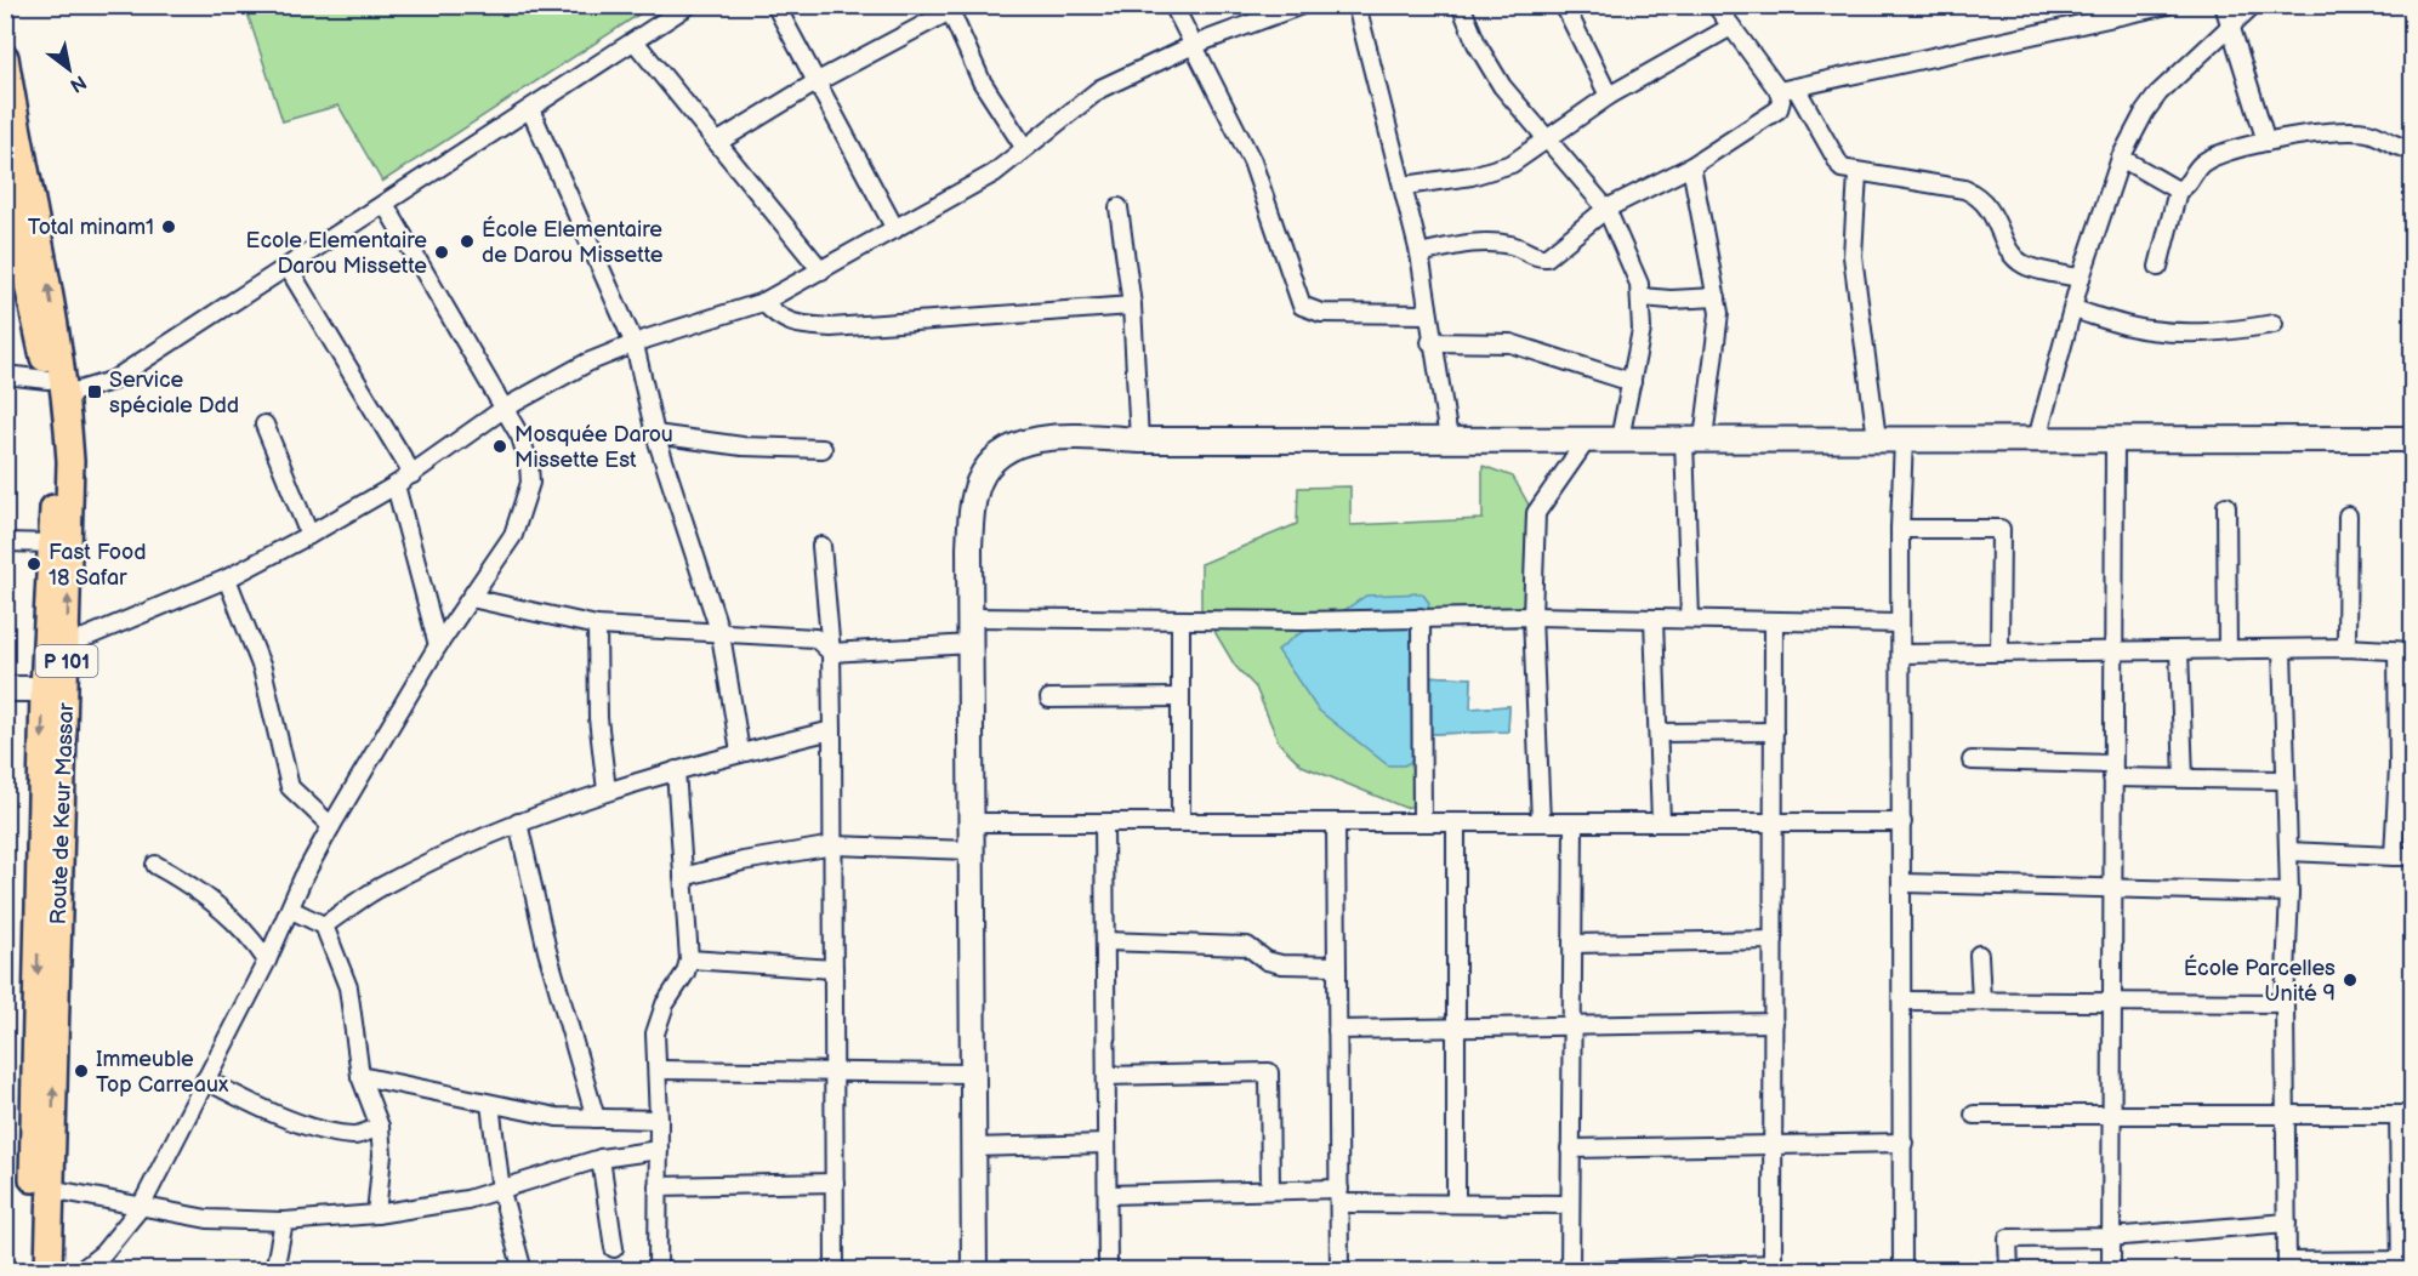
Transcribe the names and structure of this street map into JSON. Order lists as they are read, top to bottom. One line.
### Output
{"streets":{"main road":["P 101","Route de Keur Massar"]},"places":{"other":["Total minam1","École Elementaire de Darou Missette","Ecole Elementaire Darou Missette","Mosquée Darou Missette Est","Fast Food 18 Safar","École Parcelles Unité 9","Immeuble Top Carreaux"],"transit":["Service spéciale Ddd"]},"north":"bottom right"}
